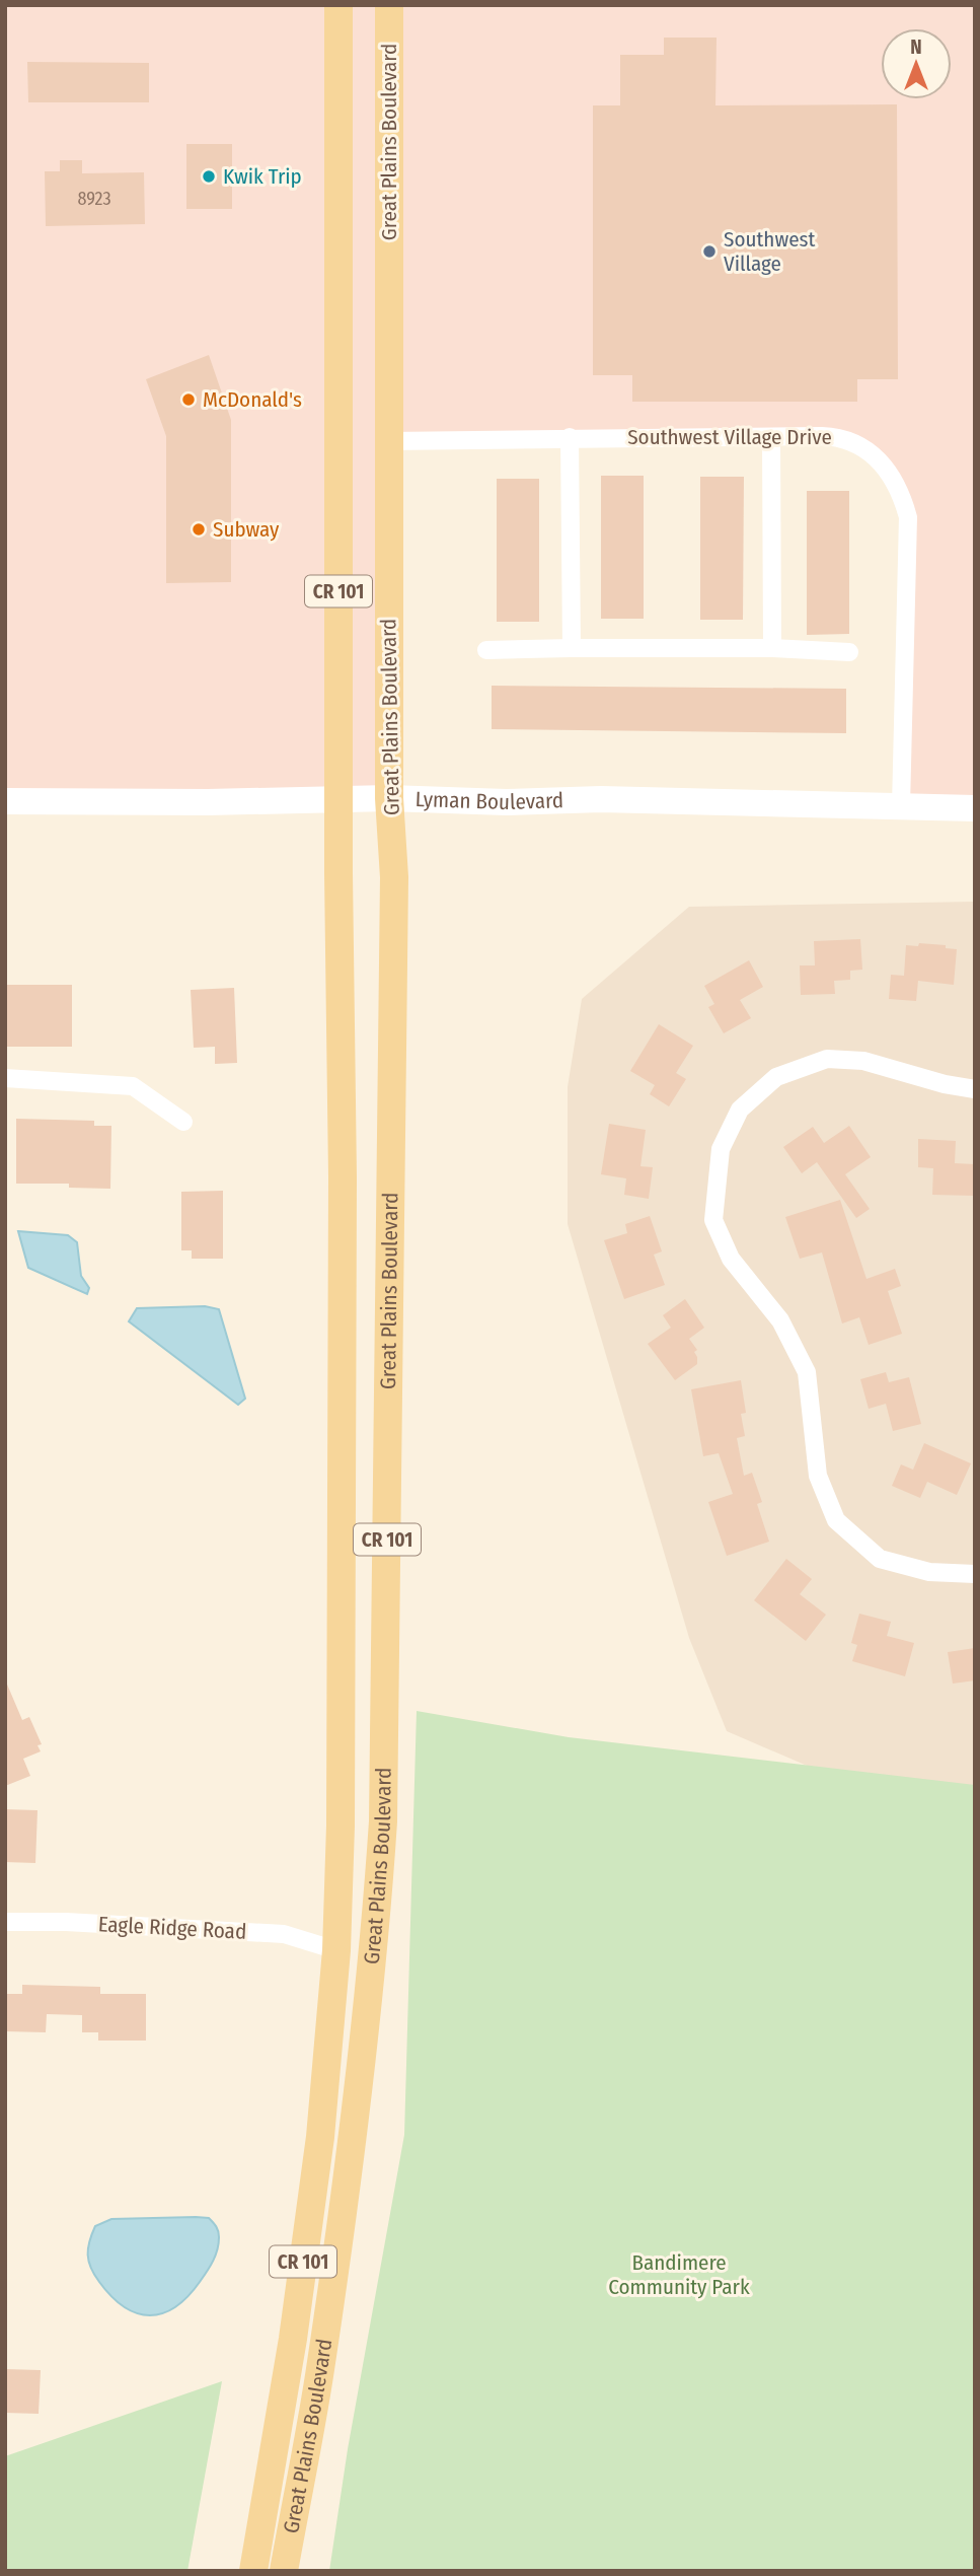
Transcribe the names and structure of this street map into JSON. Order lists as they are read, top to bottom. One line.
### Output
{"streets":{"main road":["Great Plains Boulevard","CR 101"],"street":["Southwest Village Drive","Lyman Boulevard","Eagle Ridge Road"]},"crossings":[["Great Plains Boulevard","Southwest Village Drive"],["Great Plains Boulevard","Lyman Boulevard"],["Great Plains Boulevard","Eagle Ridge Road"],["Southwest Village Drive","Lyman Boulevard"]],"parks":["Bandimere Community Park"],"places":["Kwik Trip","Southwest Village","McDonald's","Subway"],"house_numbers":["8923"],"north":"top"}
